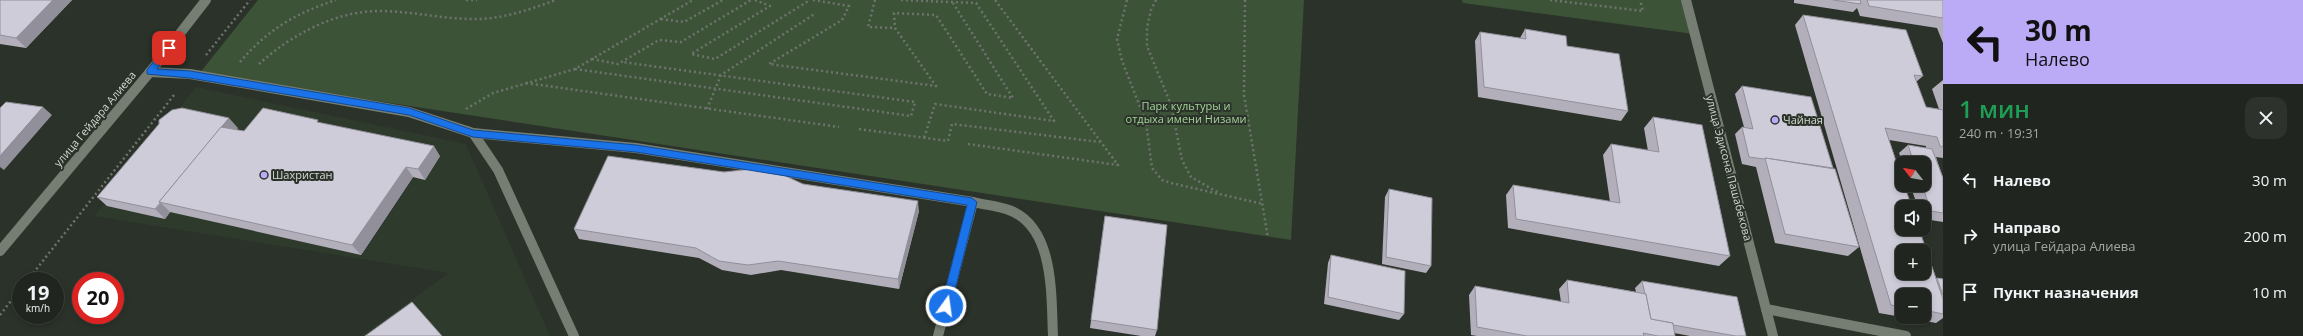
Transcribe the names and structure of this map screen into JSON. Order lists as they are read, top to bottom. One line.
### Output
{"streets":{"street":["улица Гейдара Алиева","улица Эдисона Пашабекова"]},"parks":["Парк культуры и отдыха имени Низами"],"places":["Чайная","Шахристан"],"north":"top left","page":{"turn":["30 m","Налево"],"heading":["1 мин","240 m · 19:31"],"list":[{"name":"Налево","value":"30 m"},{"name":"Направо","note":"улица Гейдара Алиева","value":"200 m"},{"name":"Пункт назначения","value":"10 m"}],"map_buttons":["+","−"],"speed":"19 km/h","limit":"20"}}
